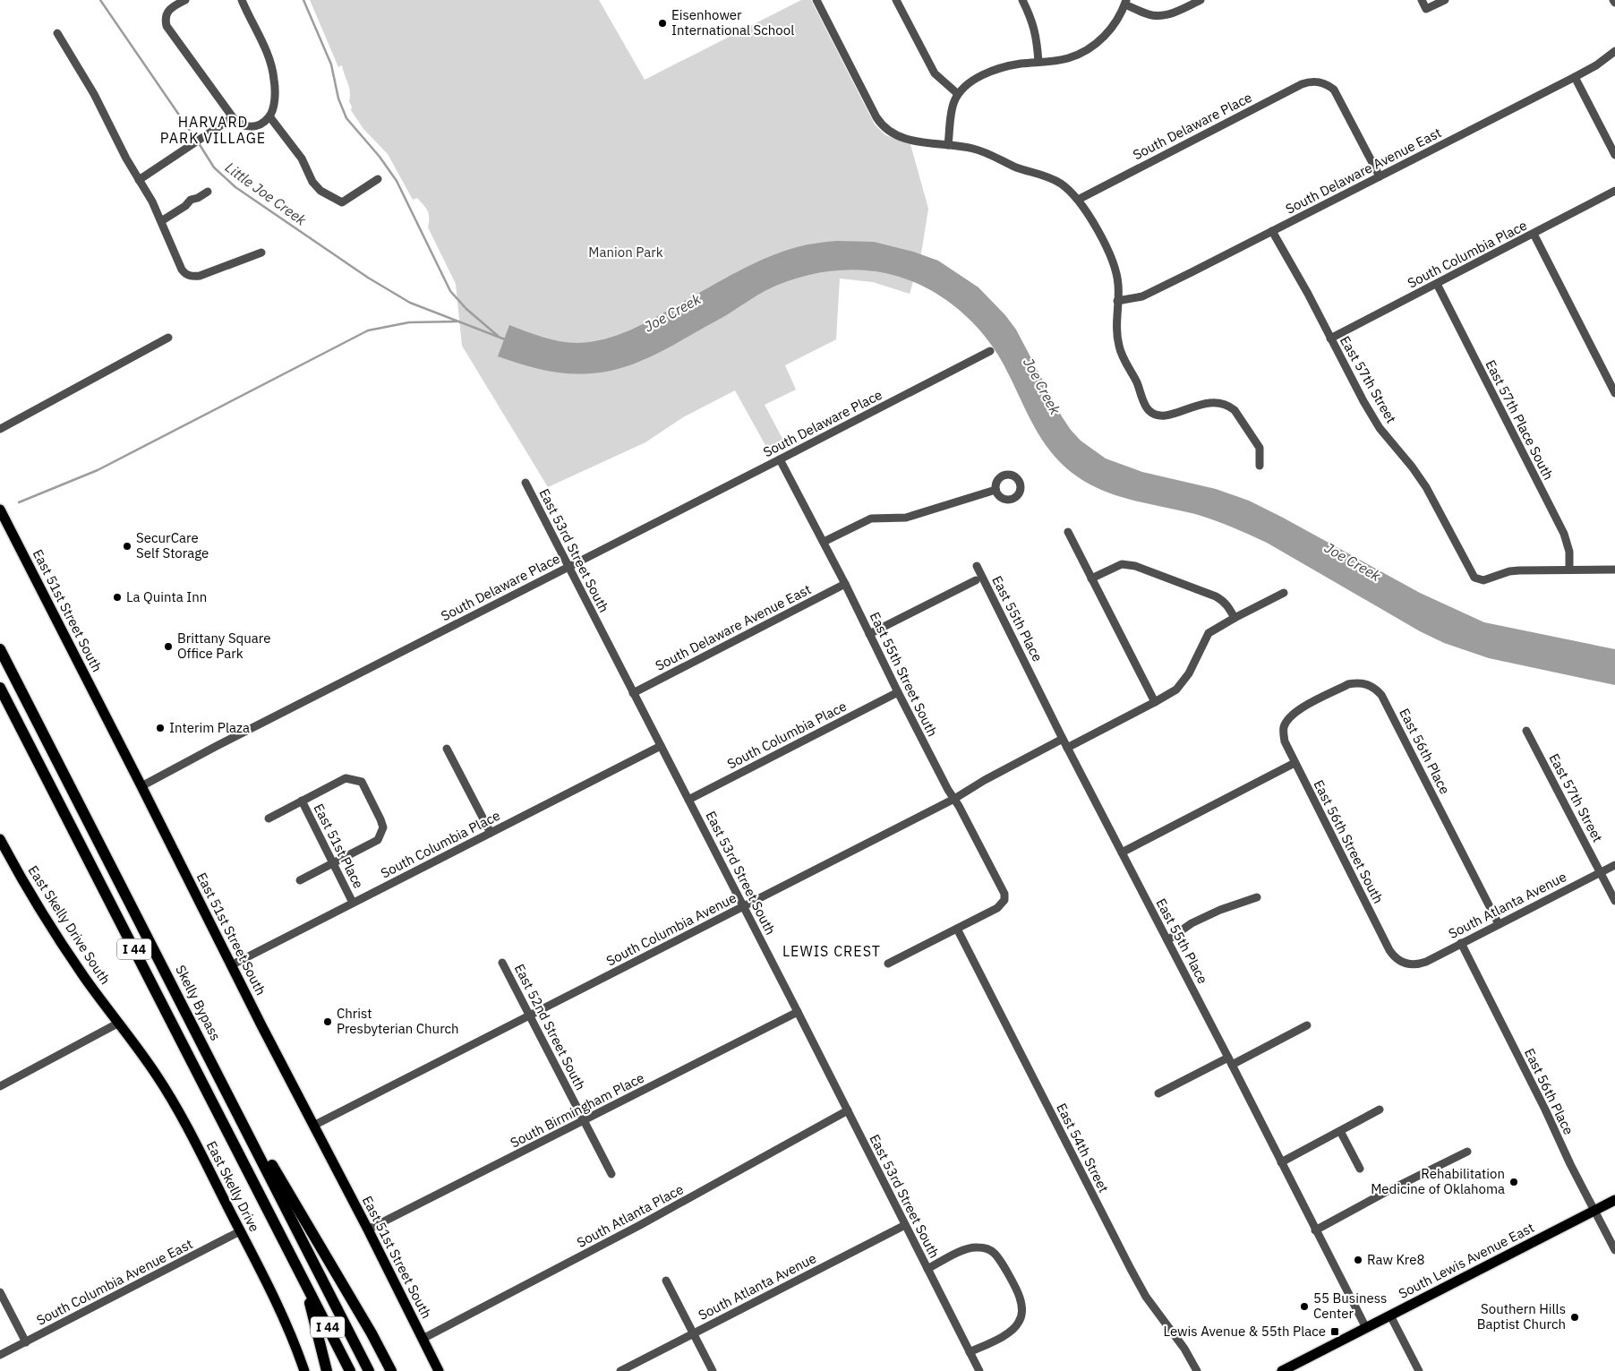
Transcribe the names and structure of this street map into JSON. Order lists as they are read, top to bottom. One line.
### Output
{"streets":{"highway":["I 44","Skelly Bypass"],"main road":["East 51st Street South","East Skelly Drive South","East Skelly Drive","South Lewis Avenue East"],"street":["South Delaware Place","South Delaware Avenue East","South Columbia Place","East 57th Street","East 57th Place South","East 53rd Street South","East 55th Place","East 55th Street South","East 56th Place","East 56th Street South","East 51st Place","South Atlanta Avenue","South Columbia Avenue","East 52nd Street South","South Birmingham Place","East 54th Street","South Atlanta Place","South Columbia Avenue East"]},"crossings":[["South Delaware Place","South Delaware Avenue East"],["South Delaware Place","East 53rd Street South"],["South Delaware Place","East 51st Street South"],["South Delaware Place","East 55th Street South"],["South Delaware Avenue East","East 57th Street"],["South Delaware Avenue East","East 53rd Street South"],["South Delaware Avenue East","East 55th Street South"],["South Columbia Place","East 57th Street"],["South Columbia Place","East 57th Place South"],["South Columbia Place","East 53rd Street South"],["South Columbia Place","East 51st Street South"],["South Columbia Place","East 55th Street South"],["South Columbia Place","East 51st Place"],["East 57th Street","East 57th Place South"],["East 57th Street","South Atlanta Avenue"],["East 53rd Street South","South Atlanta Avenue"],["East 53rd Street South","South Columbia Avenue"],["East 53rd Street South","South Birmingham Place"],["East 53rd Street South","South Atlanta Place"],["East 51st Street South","South Columbia Avenue"],["East 51st Street South","South Birmingham Place"],["East 51st Street South","South Atlanta Place"],["East 55th Place","South Columbia Avenue"],["East 55th Place","South Lewis Avenue East"],["East 55th Street South","South Columbia Avenue"],["East 55th Street South","East 54th Street"],["East 56th Place","East 56th Street South"],["East 56th Place","South Atlanta Avenue"],["East 56th Place","South Lewis Avenue East"],["East 56th Street South","South Atlanta Avenue"],["East Skelly Drive South","East Skelly Drive"],["South Columbia Avenue","East 52nd Street South"],["East 52nd Street South","South Birmingham Place"],["East Skelly Drive","South Columbia Avenue East"]],"districts":["HARVARD PARK VILLAGE","LEWIS CREST"],"water":["Little Joe Creek","Joe Creek"],"parks":["Manion Park"],"places":{"other":["Eisenhower International School","SecurCare Self Storage","La Quinta Inn","Brittany Square Office Park","Interim Plaza","Christ Presbyterian Church","Rehabilitation Medicine of Oklahoma","Raw Kre8","55 Business Center","Southern Hills Baptist Church"],"transit":["Lewis Avenue & 55th Place"]}}
